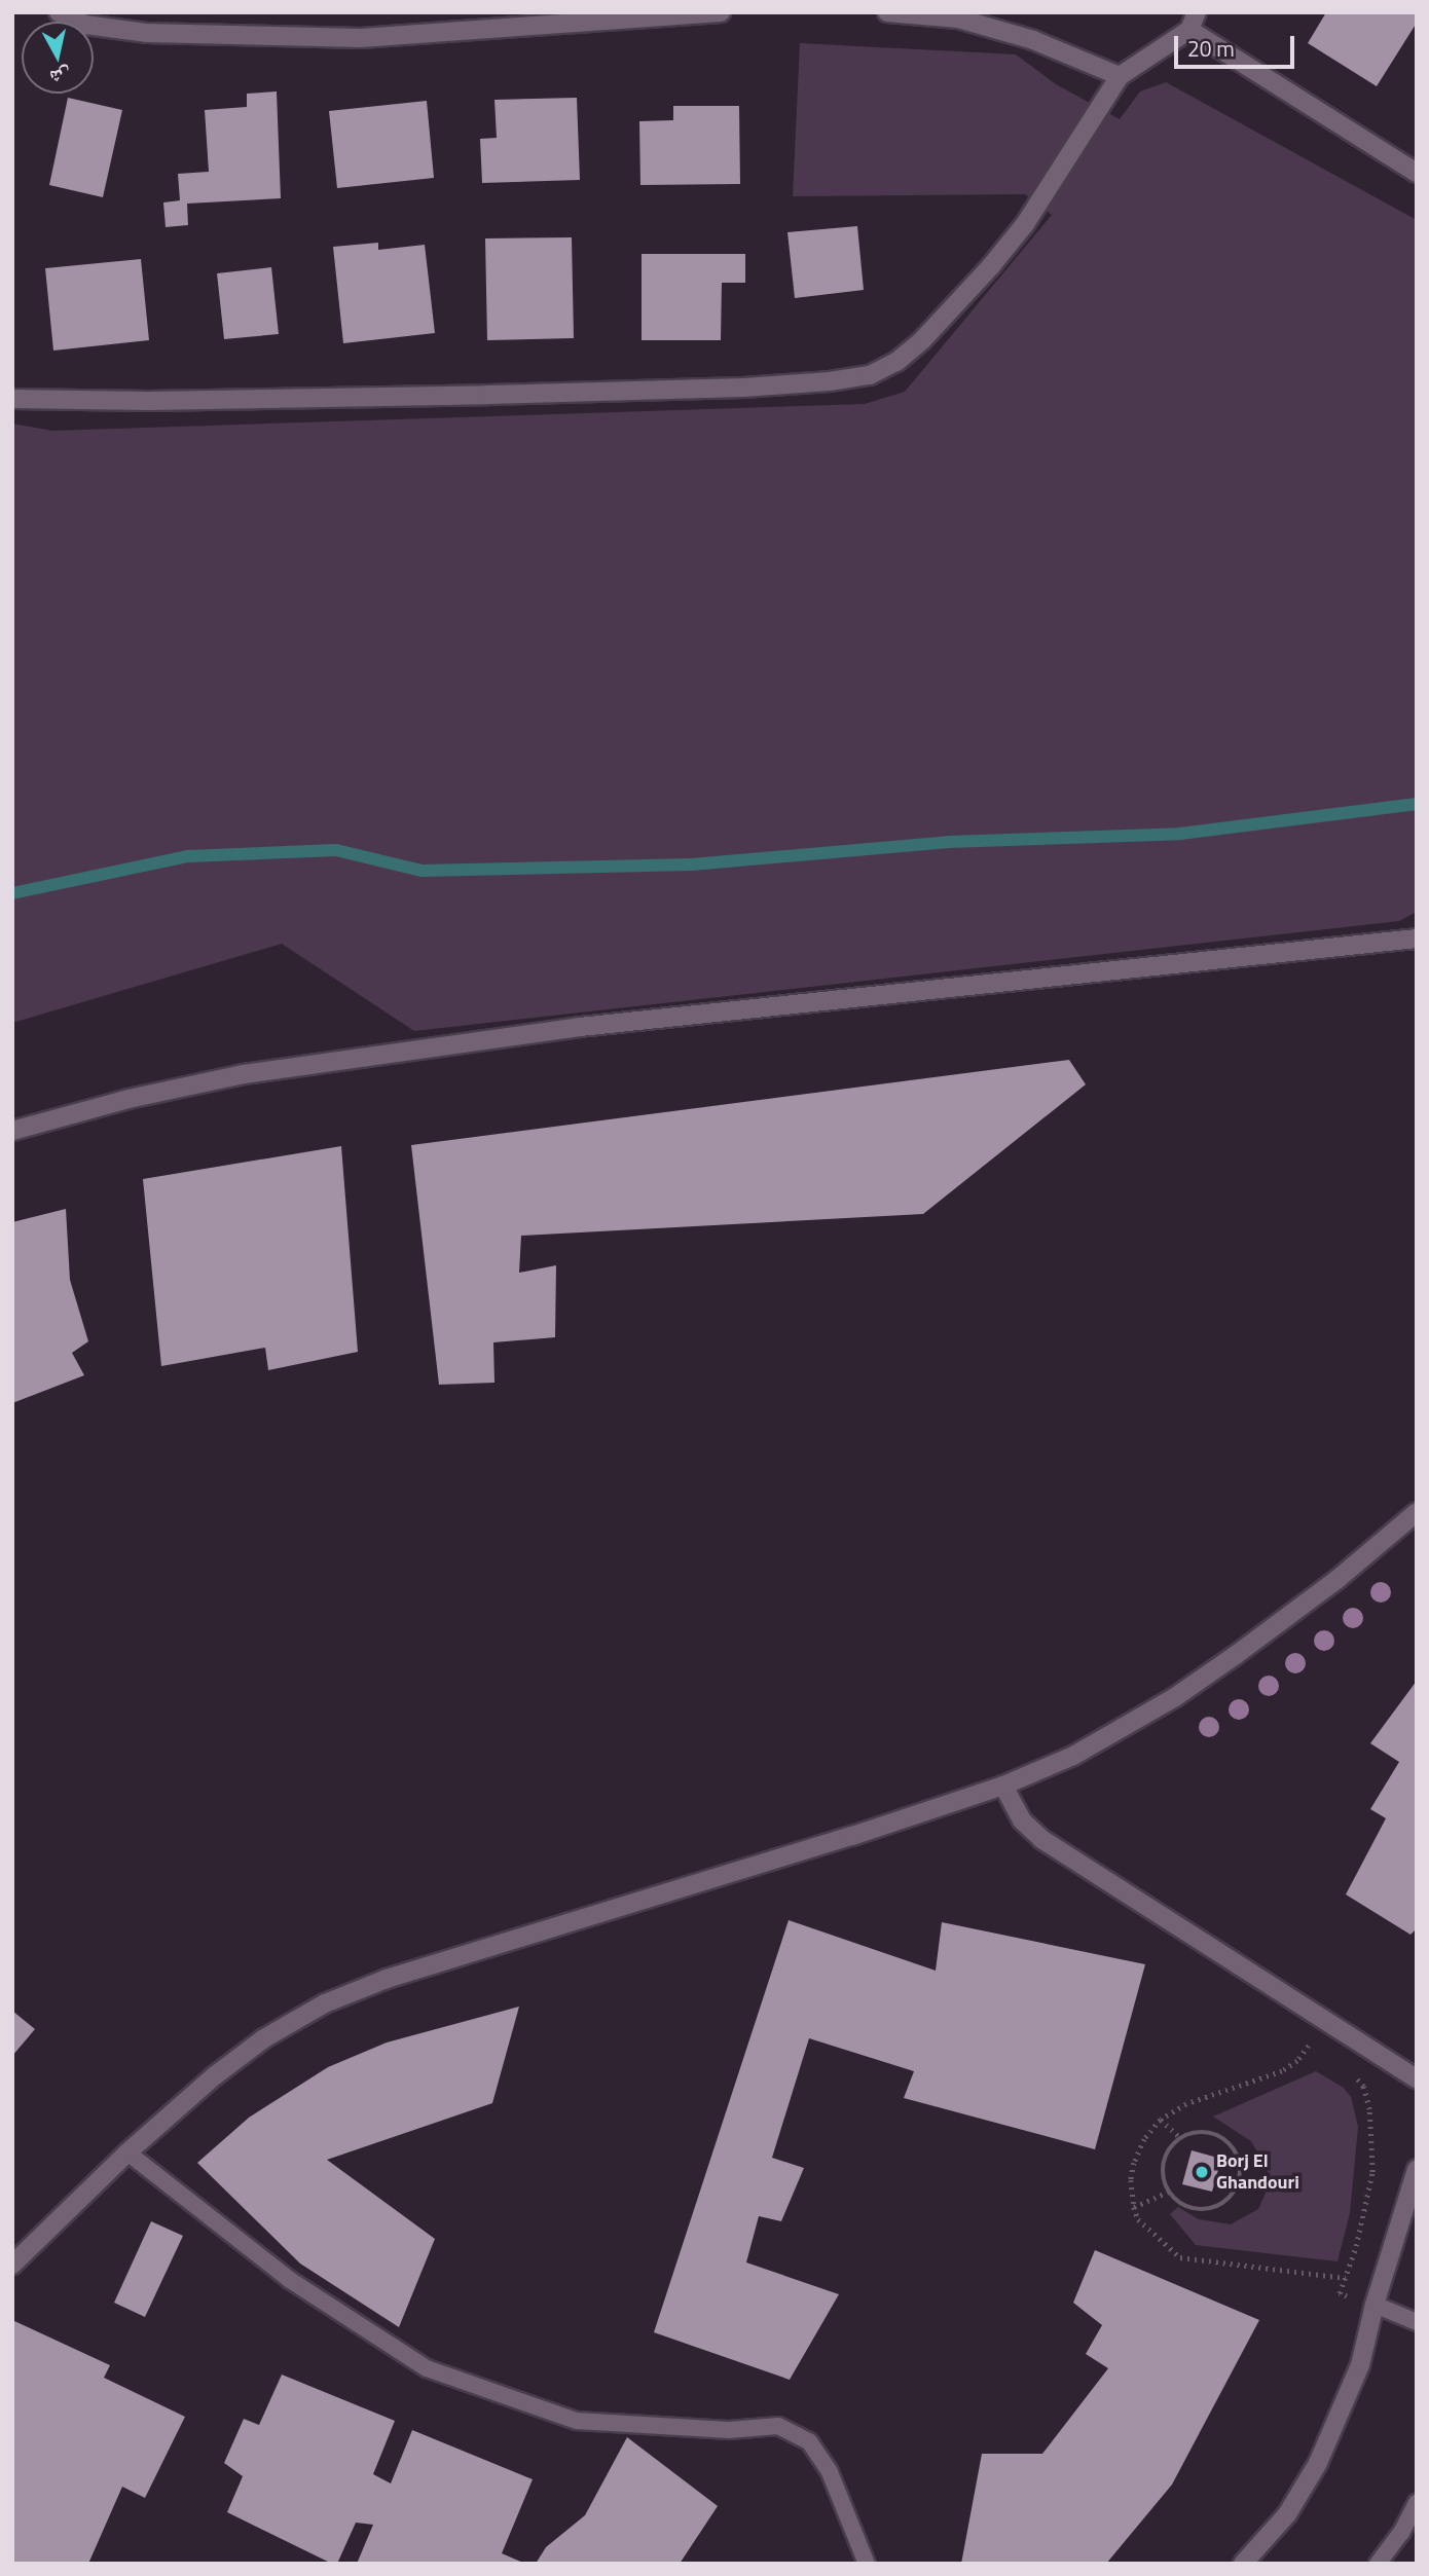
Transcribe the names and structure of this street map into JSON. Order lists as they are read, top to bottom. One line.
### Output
{"places":["Borj El Ghandouri"],"scale_bar":"20 m","north":"bottom"}
